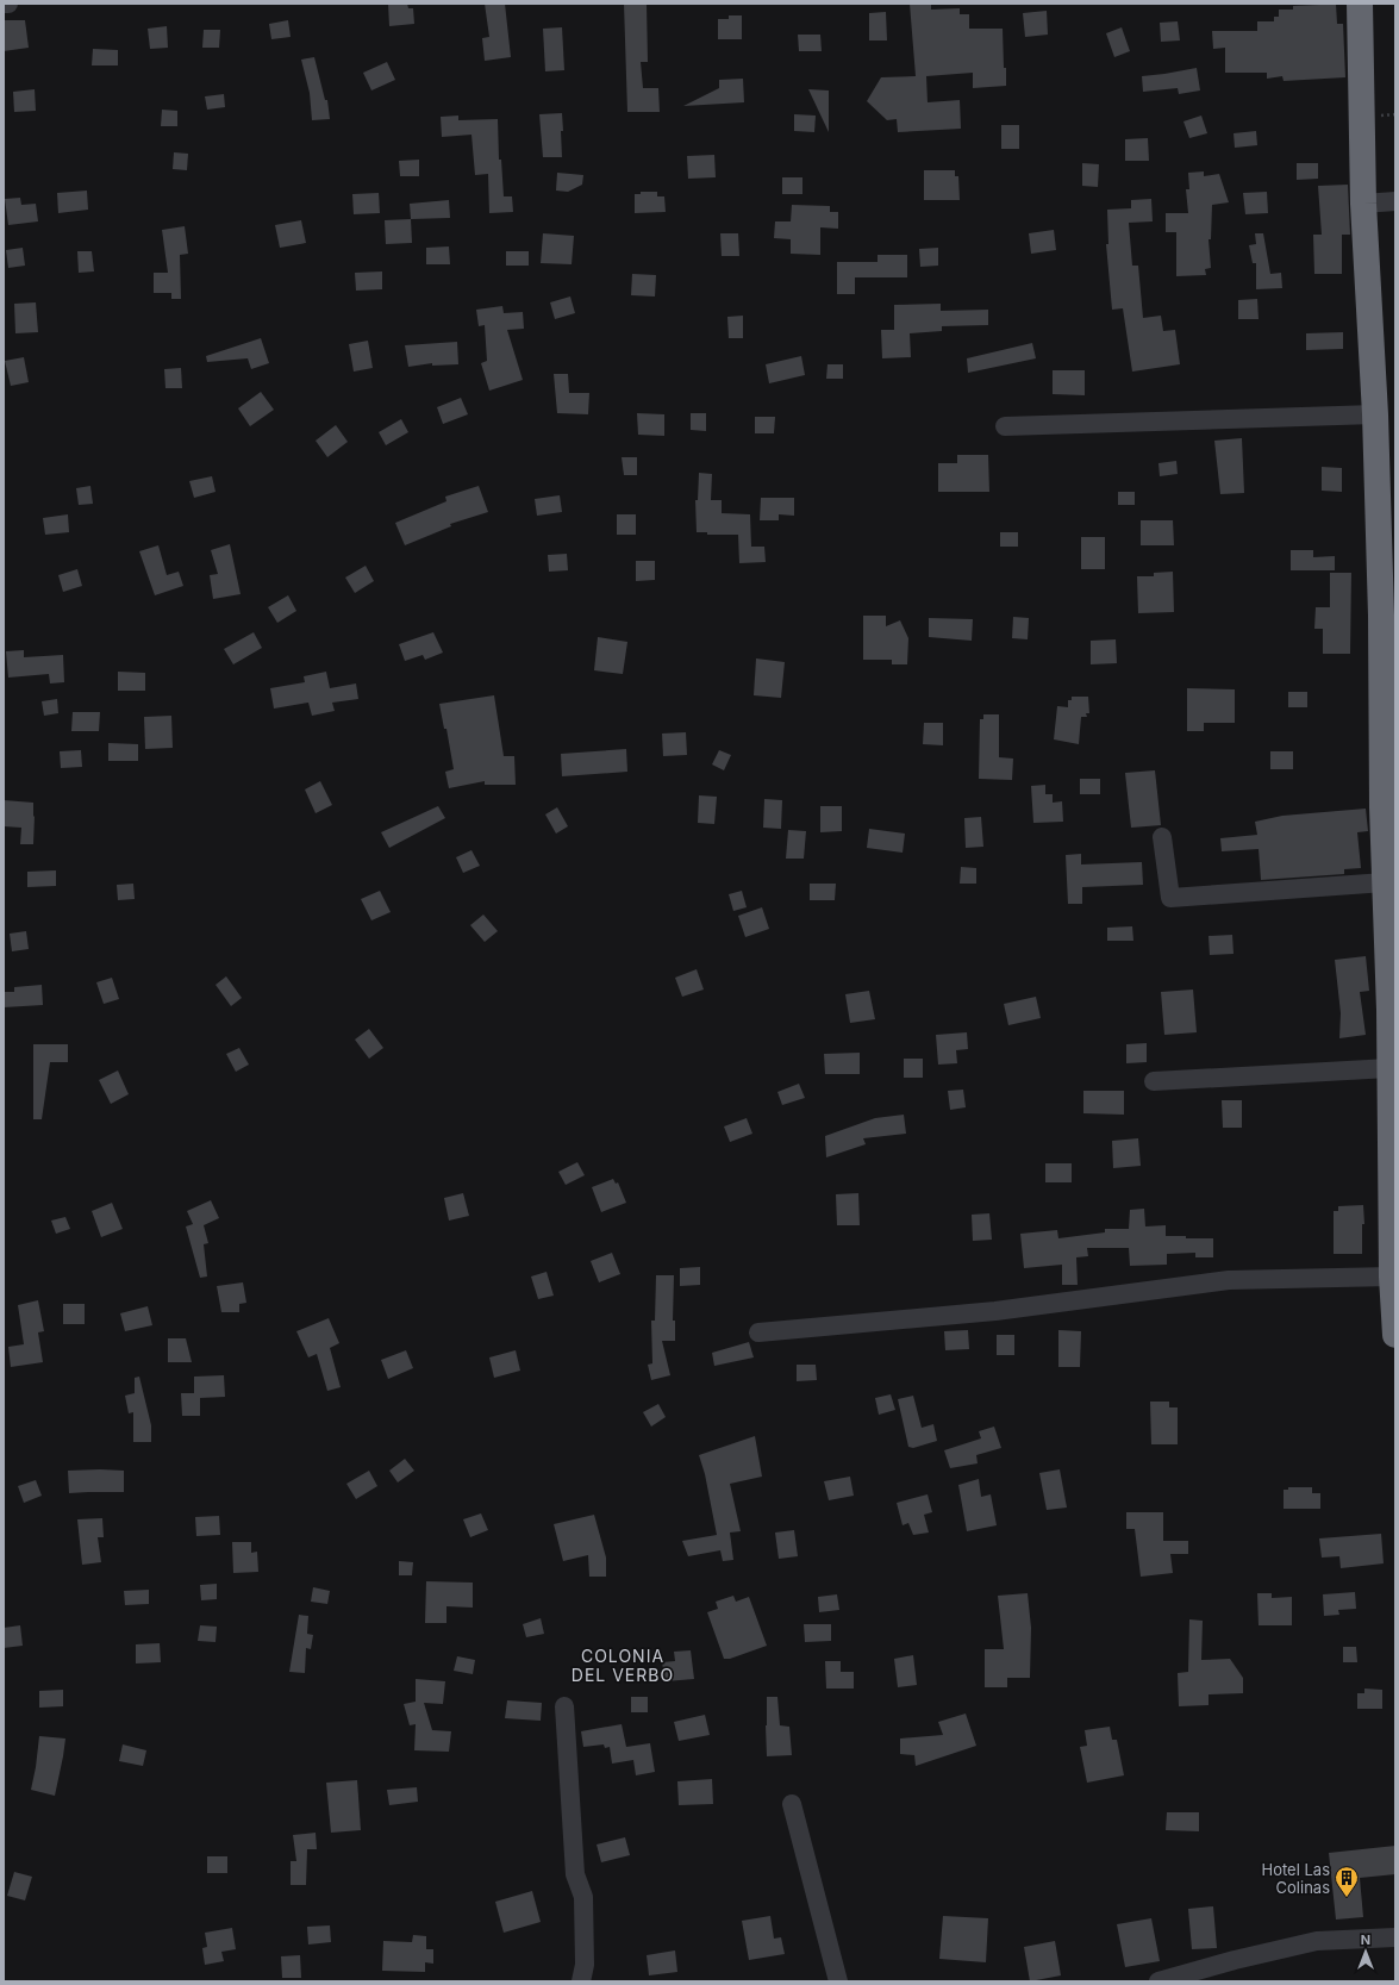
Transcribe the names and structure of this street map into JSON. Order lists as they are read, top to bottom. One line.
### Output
{"districts":["COLONIA DEL VERBO"],"places":{"building":["Hotel Las Colinas"]},"north":"top"}
